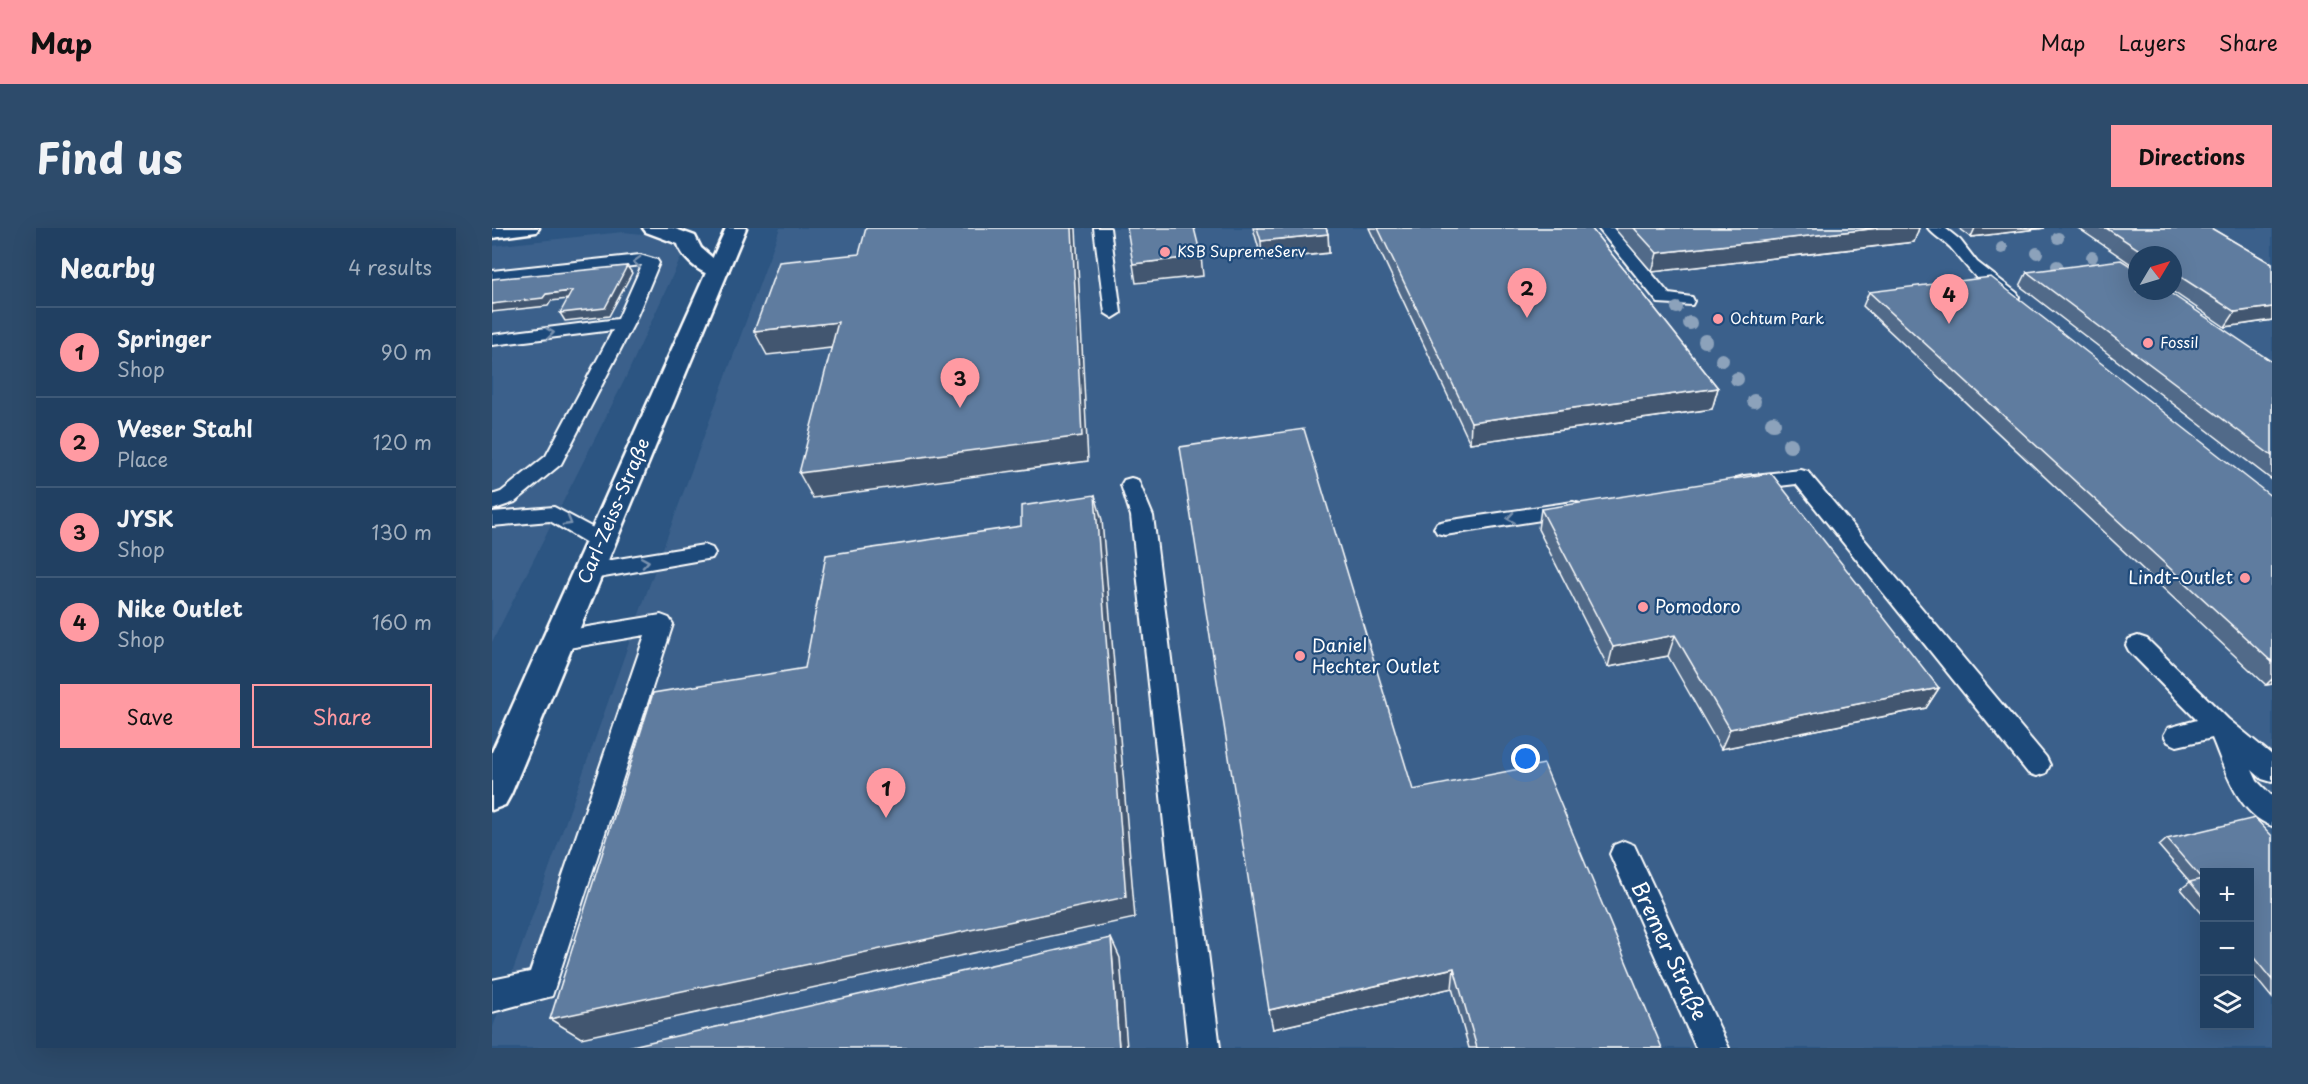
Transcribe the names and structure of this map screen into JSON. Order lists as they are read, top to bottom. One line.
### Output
{"streets":{"main road":["Carl-Zeiss-Straße"],"lane":["Bremer Straße"]},"places":["KSB SupremeServ","Ochtum Park","Fossil","Lindt-Outlet","Pomodoro","Daniel Hechter Outlet"],"north":"top right","page":{"header":"Map","nav":["Map","Layers","Share"],"title":"Find us","buttons":["Directions",["Save","Share"]],"heading":["Nearby","4 results"],"pins":["2","4","3","1"],"list":[{"mark":"1","name":"Springer","note":"Shop","value":"90 m"},{"mark":"2","name":"Weser Stahl","note":"Place","value":"120 m"},{"mark":"3","name":"JYSK","note":"Shop","value":"130 m"},{"mark":"4","name":"Nike Outlet","note":"Shop","value":"160 m"}],"map_buttons":["+","−"]}}
